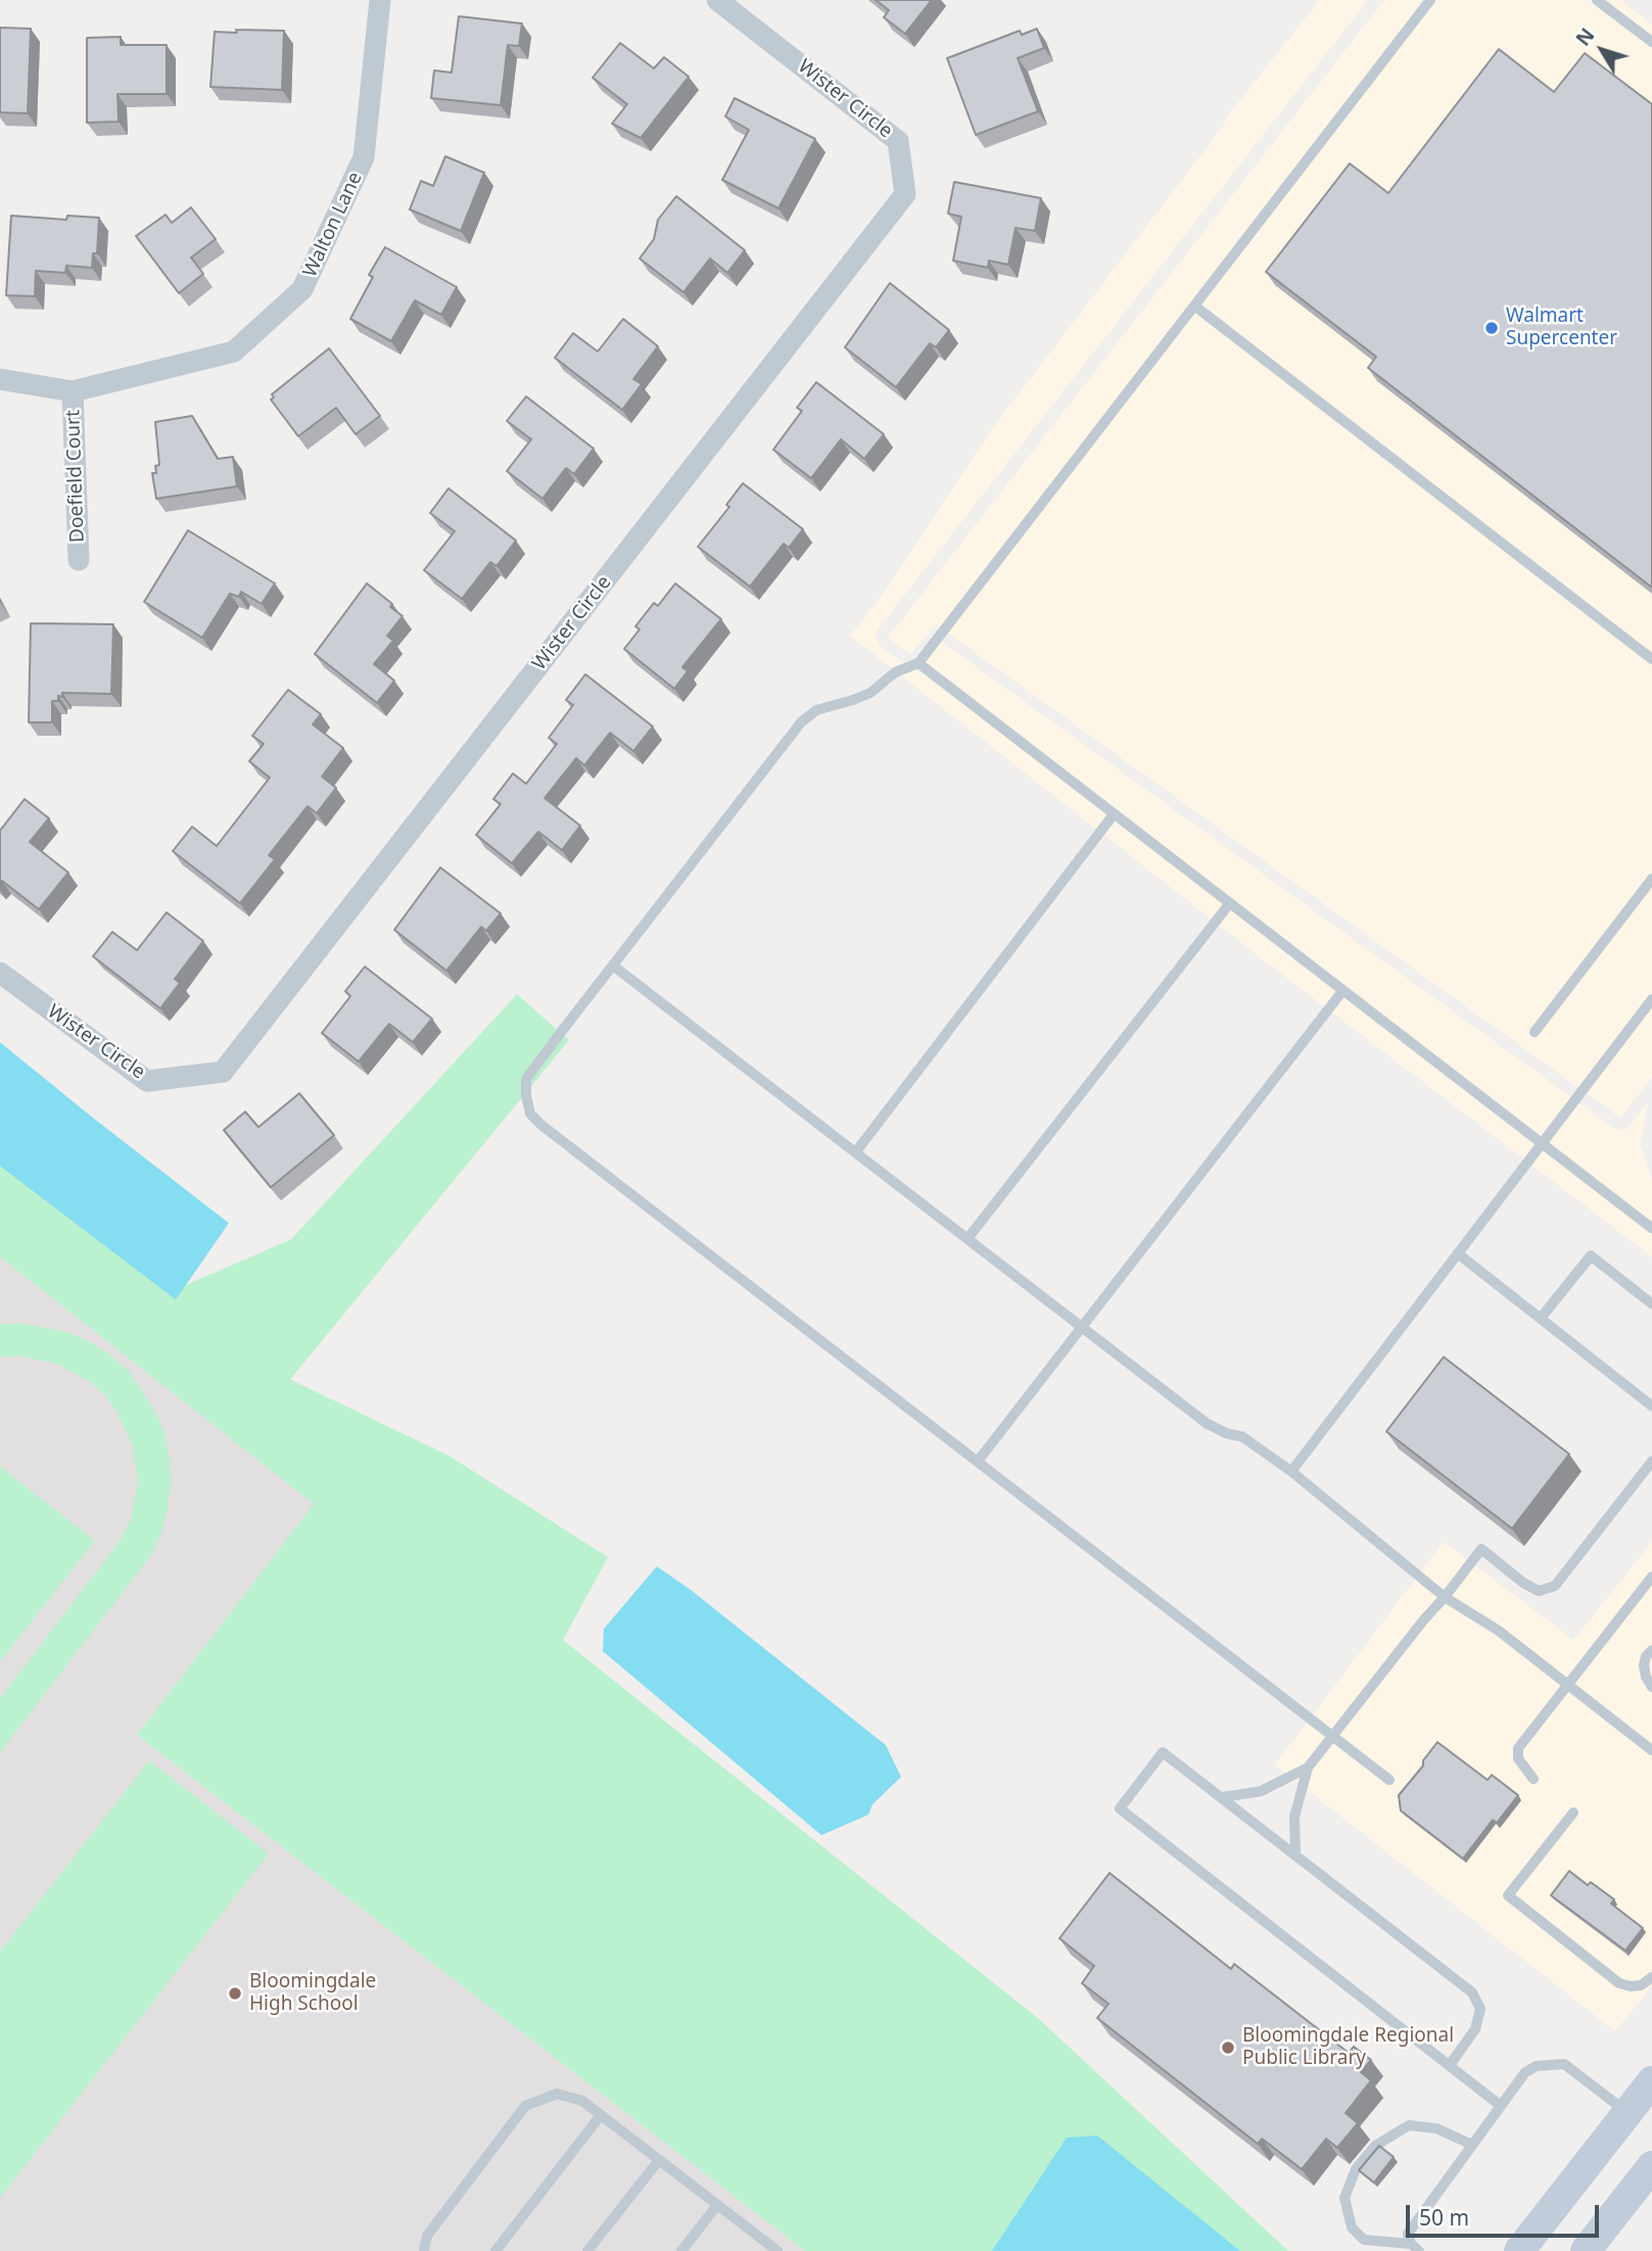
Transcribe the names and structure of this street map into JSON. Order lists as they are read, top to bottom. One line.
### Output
{"streets":{"street":["Wister Circle","Walton Lane","Doefield Court"]},"crossings":[["Walton Lane","Doefield Court"]],"places":["Walmart Supercenter","Bloomingdale High School","Bloomingdale Regional Public Library"],"scale_bar":"50 m","north":"top left"}
